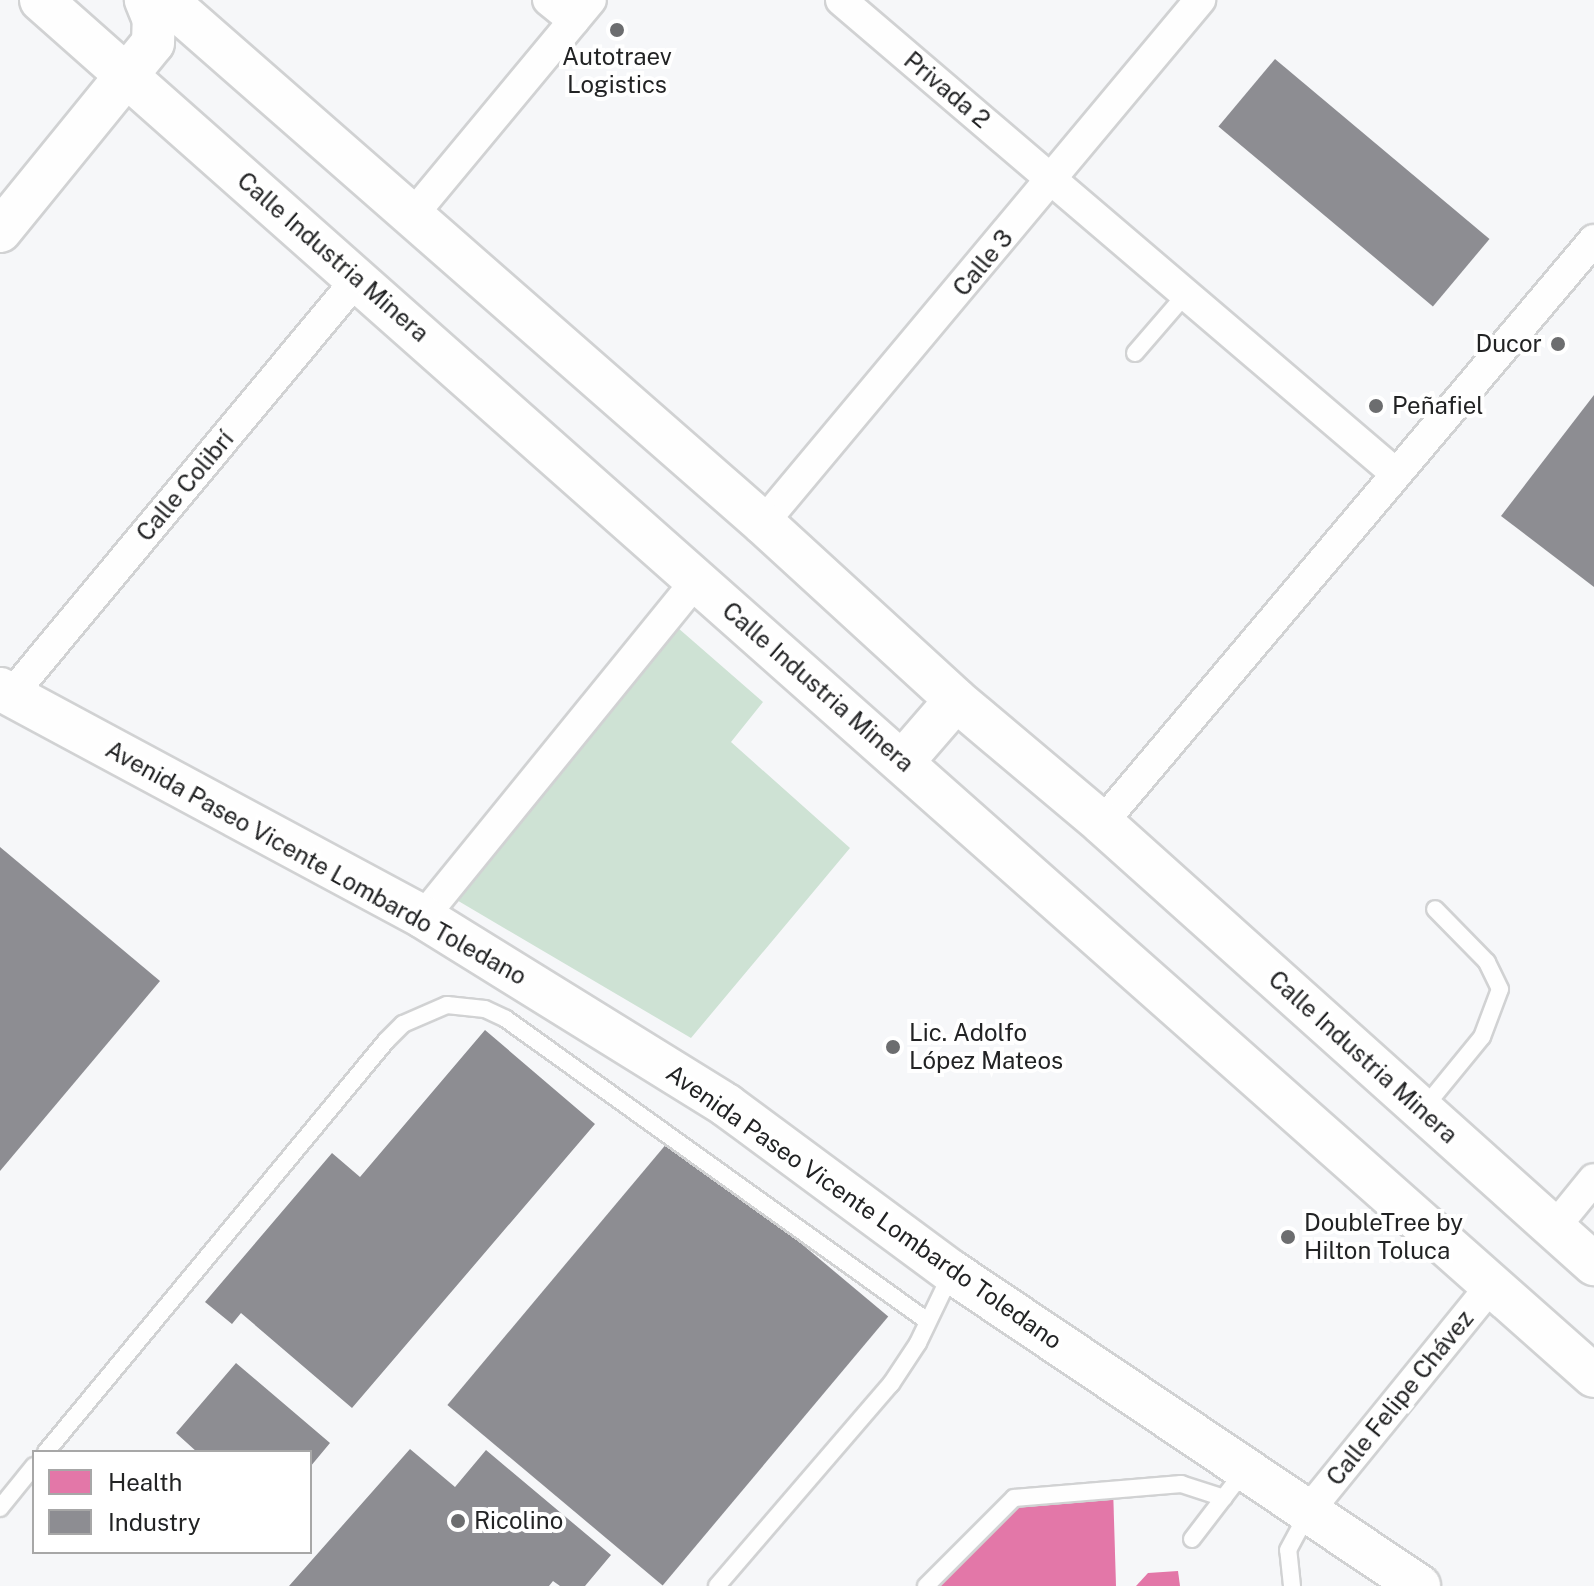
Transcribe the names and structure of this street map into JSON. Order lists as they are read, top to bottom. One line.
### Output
{"streets":{"main road":["Calle Industria Minera","Avenida Paseo Vicente Lombardo Toledano"],"street":["Privada 2","Calle 3","Calle Colibrí","Calle Felipe Chávez"]},"crossings":[["Privada 2","Calle 3"],["Calle Industria Minera","Calle 3"],["Calle Industria Minera","Calle Colibrí"],["Calle Industria Minera","Calle Felipe Chávez"],["Calle Colibrí","Avenida Paseo Vicente Lombardo Toledano"],["Avenida Paseo Vicente Lombardo Toledano","Calle Felipe Chávez"]],"places":["Autotraev Logistics","Ducor","Peñafiel","Lic. Adolfo López Mateos","DoubleTree by Hilton Toluca","Ricolino"],"legend":["Health","Industry"]}
